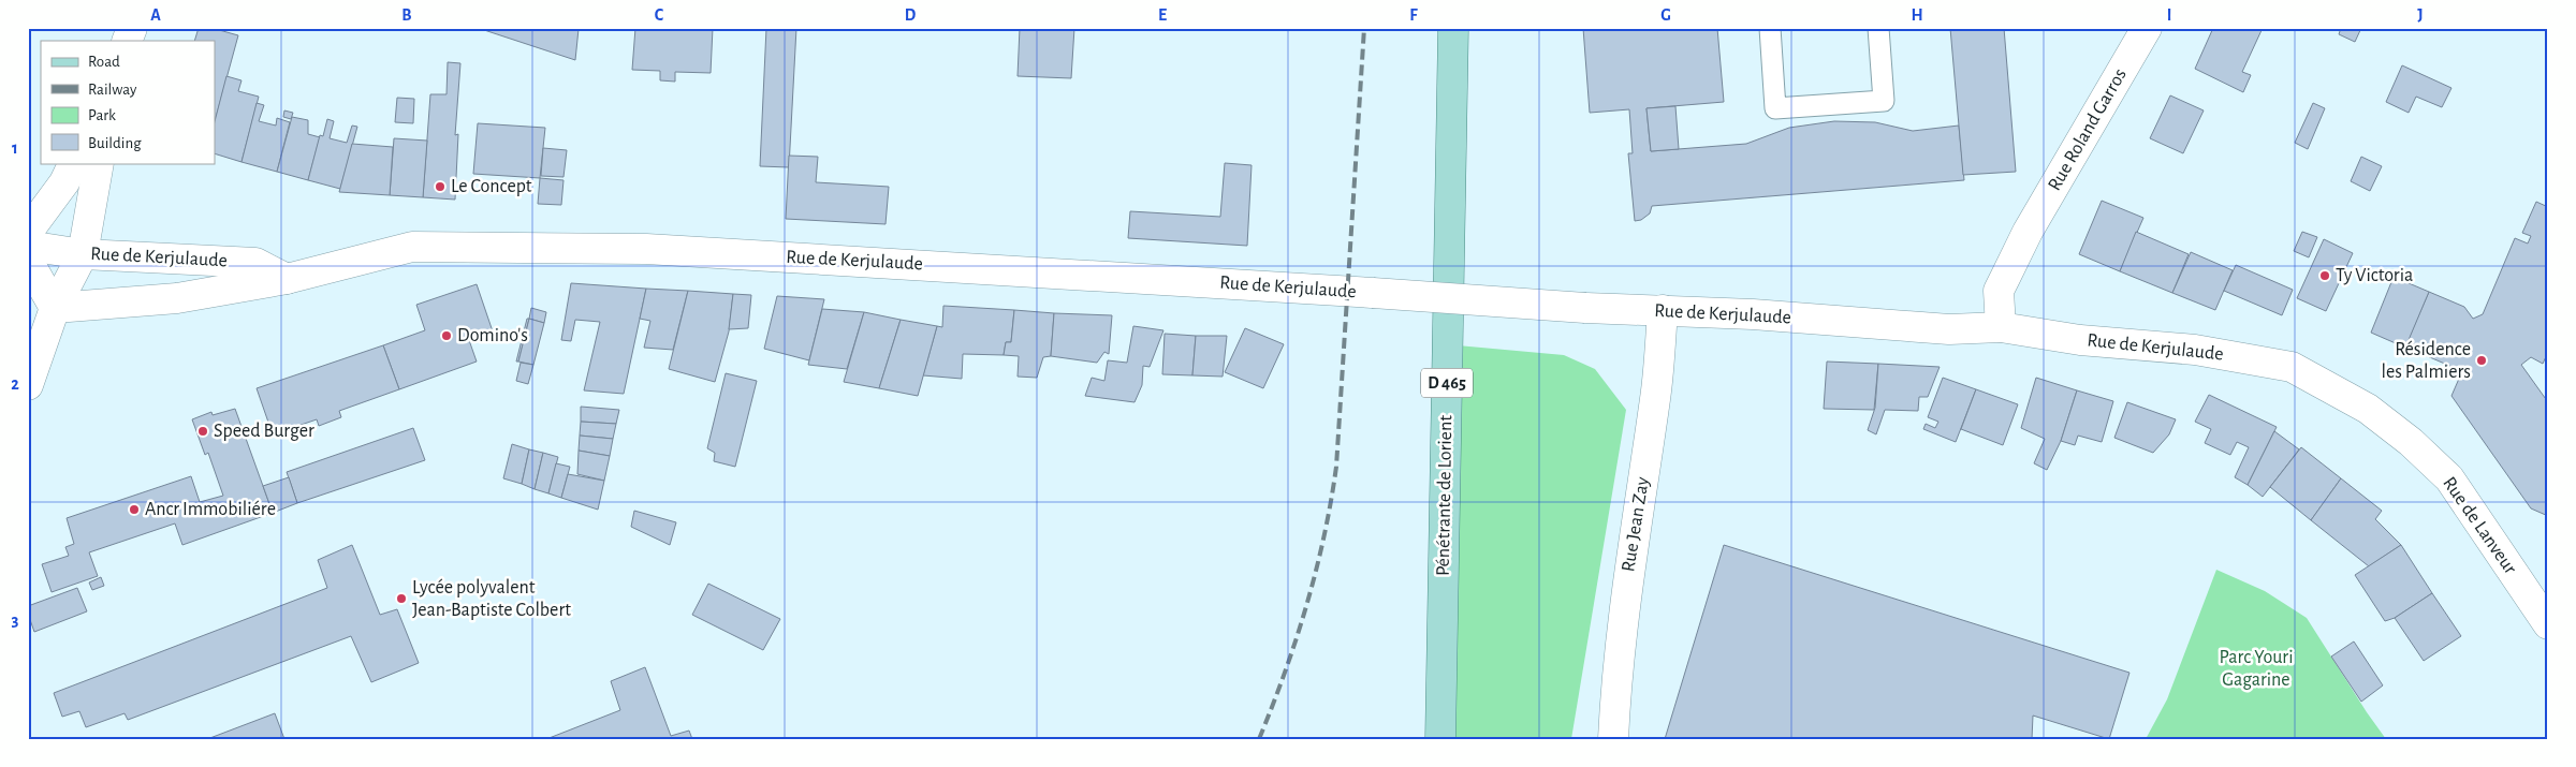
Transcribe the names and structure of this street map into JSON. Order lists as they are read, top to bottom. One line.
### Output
{"streets":{"main road":["D 465","Pénétrante de Lorient"],"street":["Rue Roland Garros","Rue de Kerjulaude","Rue Jean Zay","Rue de Lanveur"]},"crossings":[["Rue Roland Garros","Rue de Kerjulaude"],["Rue de Kerjulaude","Rue Jean Zay"],["Rue de Kerjulaude","Rue de Lanveur"]],"parks":["Parc Youri Gagarine"],"places":["Le Concept","Ty Victoria","Domino's","Résidence les Palmiers","Speed Burger","Ancr Immobiliére","Lycée polyvalent Jean-Baptiste Colbert"],"legend":["Road","Railway","Park","Building"],"grid":{"columns":["A","B","C","D","E","F","G","H","I","J"],"rows":["1","2","3"]}}
